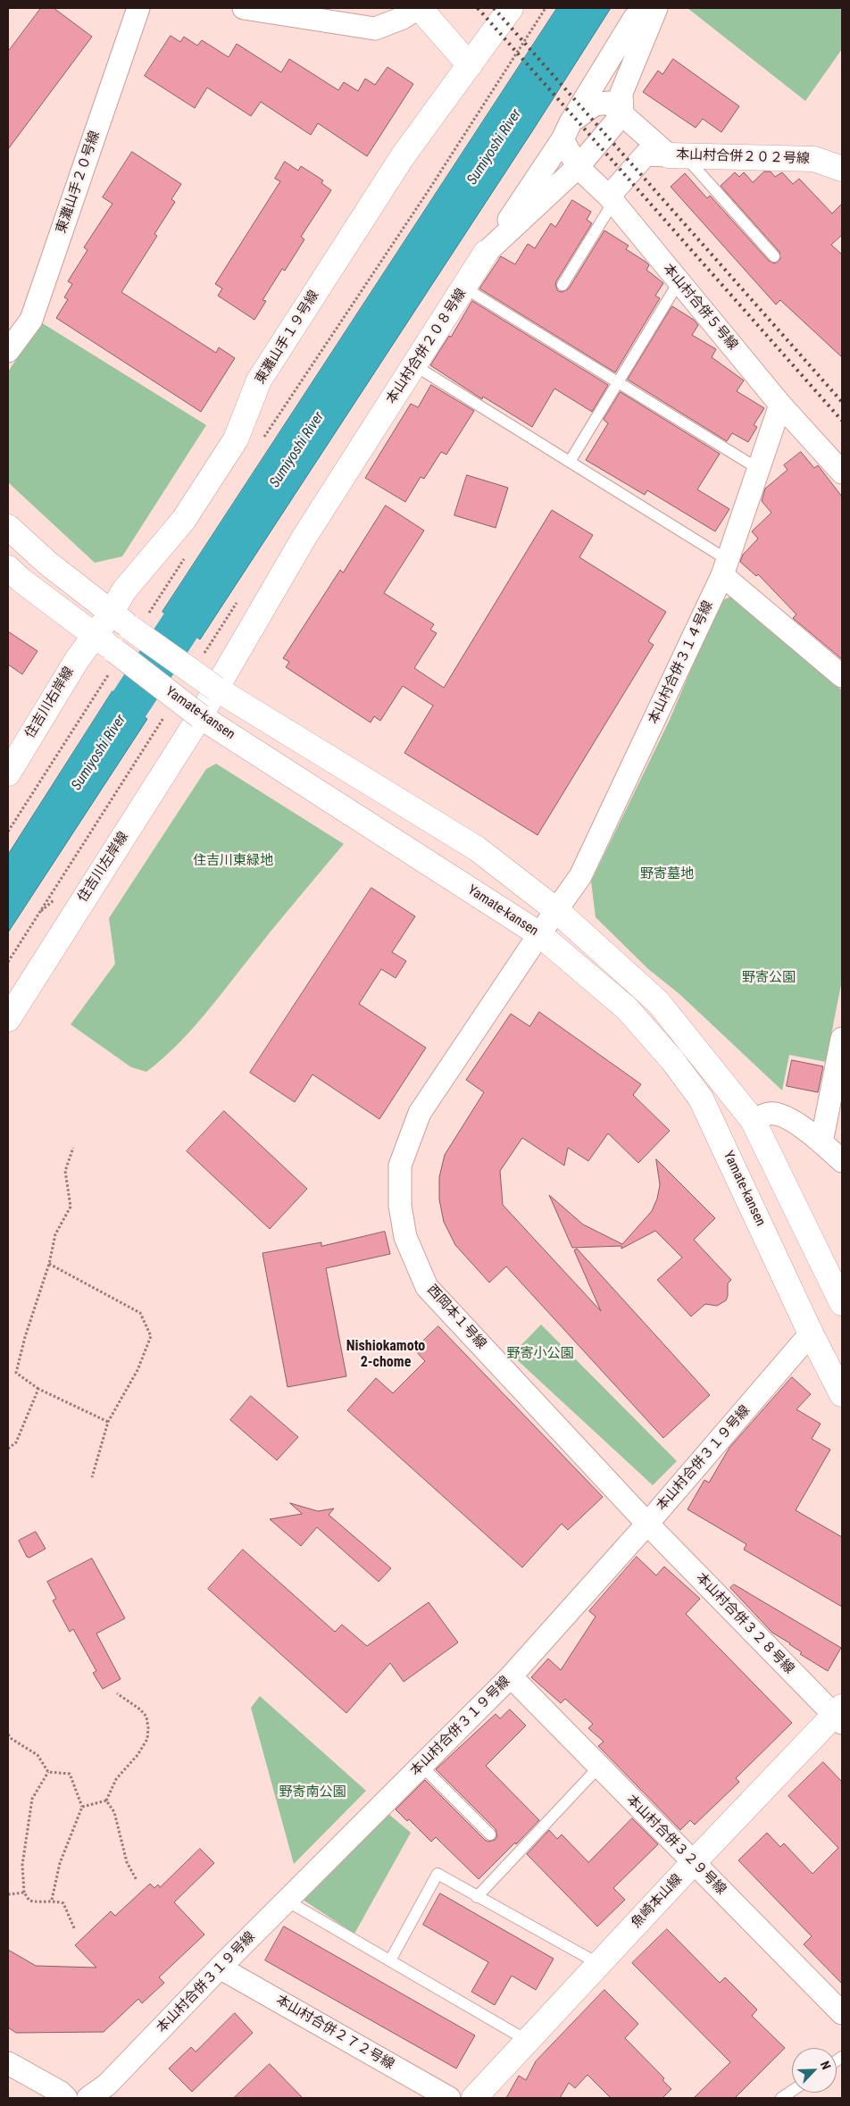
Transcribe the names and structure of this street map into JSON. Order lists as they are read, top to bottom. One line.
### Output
{"streets":{"street":["本山村合併２０２号線","東灘山手２０号線","本山村合併５号線","東灘山手１９号線","本山村合併２０８号線","本山村合併３１４号線","住吉川右岸線","Yamate-kansen","住吉川左岸線","西岡本１号線","本山村合併３１９号線","本山村合併３２８号線","本山村合併３２９号線","魚崎本山線","本山村合併２７２号線"]},"crossings":[["本山村合併５号線","本山村合併２０８号線"],["本山村合併５号線","本山村合併３１４号線"],["東灘山手１９号線","住吉川右岸線"],["東灘山手１９号線","Yamate-kansen"],["本山村合併２０８号線","Yamate-kansen"],["本山村合併２０８号線","住吉川左岸線"],["本山村合併３１４号線","西岡本１号線"],["住吉川右岸線","Yamate-kansen"],["Yamate-kansen","住吉川左岸線"],["Yamate-kansen","西岡本１号線"],["Yamate-kansen","本山村合併３１９号線"],["西岡本１号線","本山村合併３１９号線"],["西岡本１号線","本山村合併３２８号線"],["本山村合併３１９号線","本山村合併３２８号線"],["本山村合併３１９号線","本山村合併３２９号線"],["本山村合併３１９号線","本山村合併２７２号線"],["本山村合併３２８号線","魚崎本山線"],["本山村合併３２９号線","魚崎本山線"]],"districts":["Nishiokamoto 2-chome"],"water":["Sumiyoshi River"],"parks":["住吉川東緑地","野寄墓地","野寄公園","野寄小公園","野寄南公園"],"north":"top right"}
